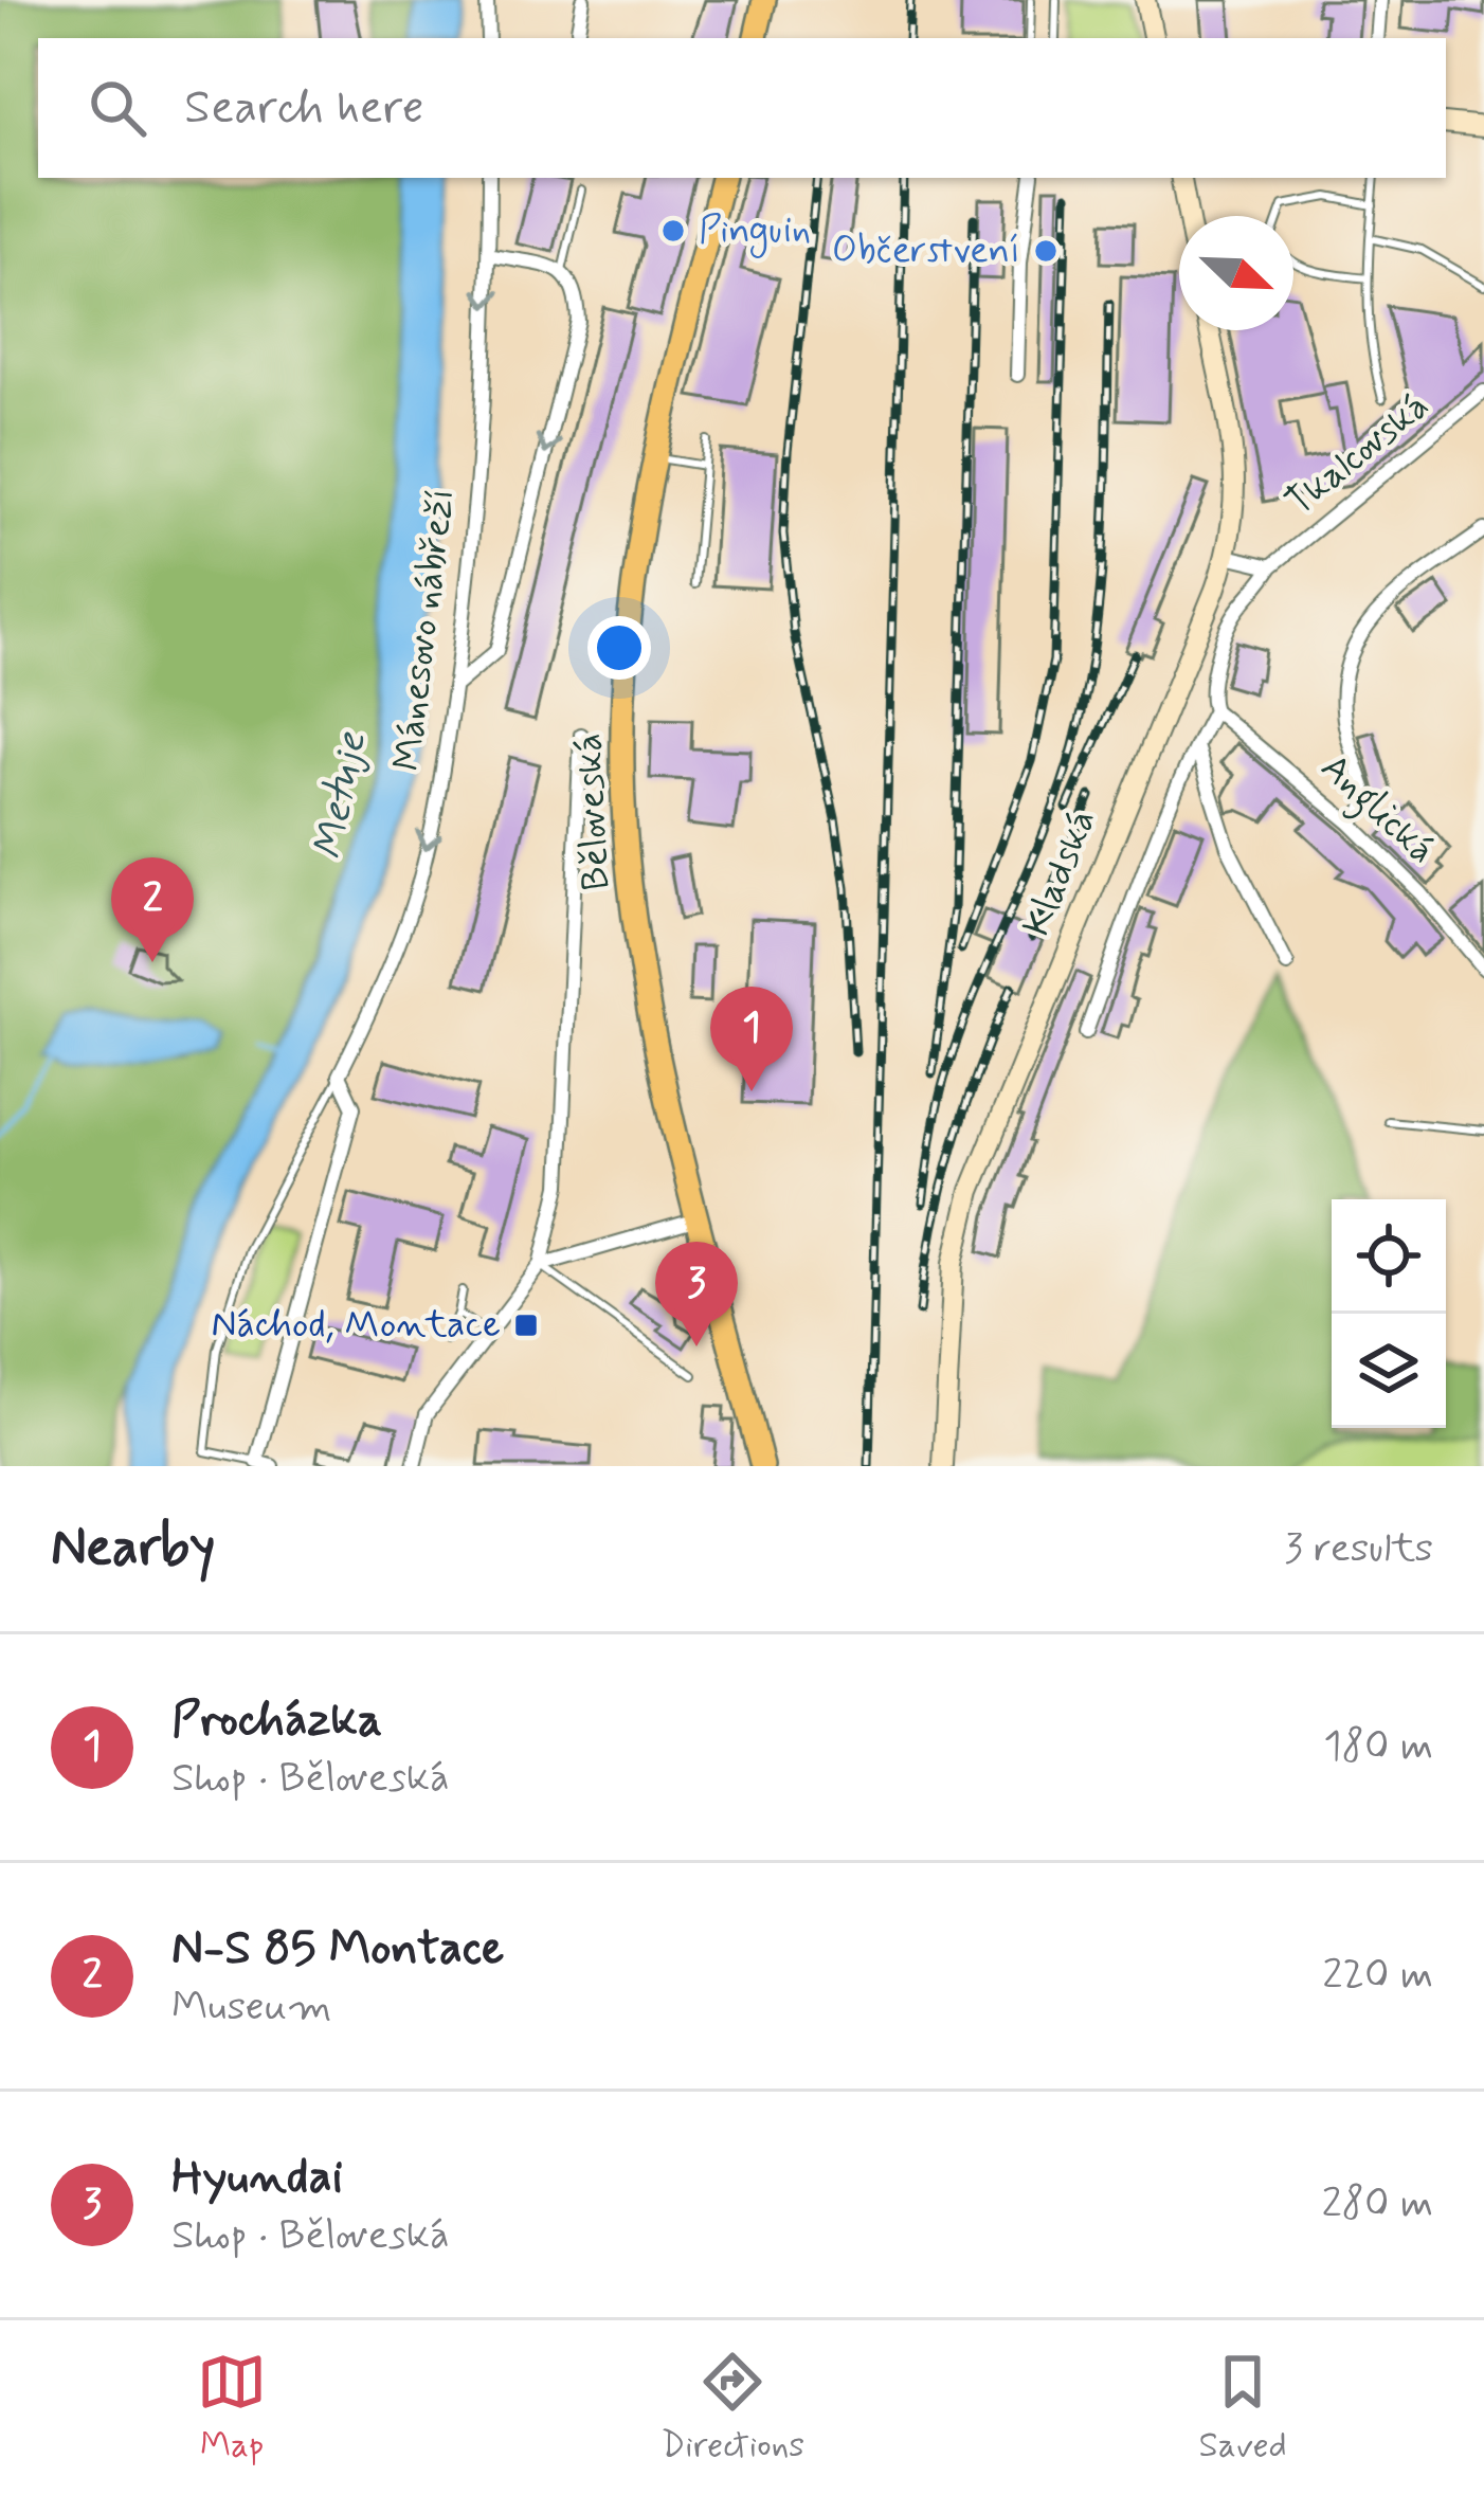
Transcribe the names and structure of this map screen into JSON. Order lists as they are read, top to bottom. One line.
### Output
{"streets":{"main road":["Běloveská","Kladská"],"street":["Tkalcovská","Mánesovo nábřeží","Anglická"]},"crossings":[["Tkalcovská","Anglická"],["Tkalcovská","Kladská"]],"water":["Metuje"],"places":{"other":["Pinguin","Občerstvení"],"transit":["Náchod, Montace"]},"north":"bottom right","page":{"search":"Search here","pins":["2","1","3"],"heading":["Nearby","3 results"],"list":[{"mark":"1","name":"Procházka","note":"Shop · Běloveská","value":"180 m"},{"mark":"2","name":"N-S 85 Montace","note":"Museum","value":"220 m"},{"mark":"3","name":"Hyundai","note":"Shop · Běloveská","value":"280 m"}],"nav":["Map","Directions","Saved"]}}
